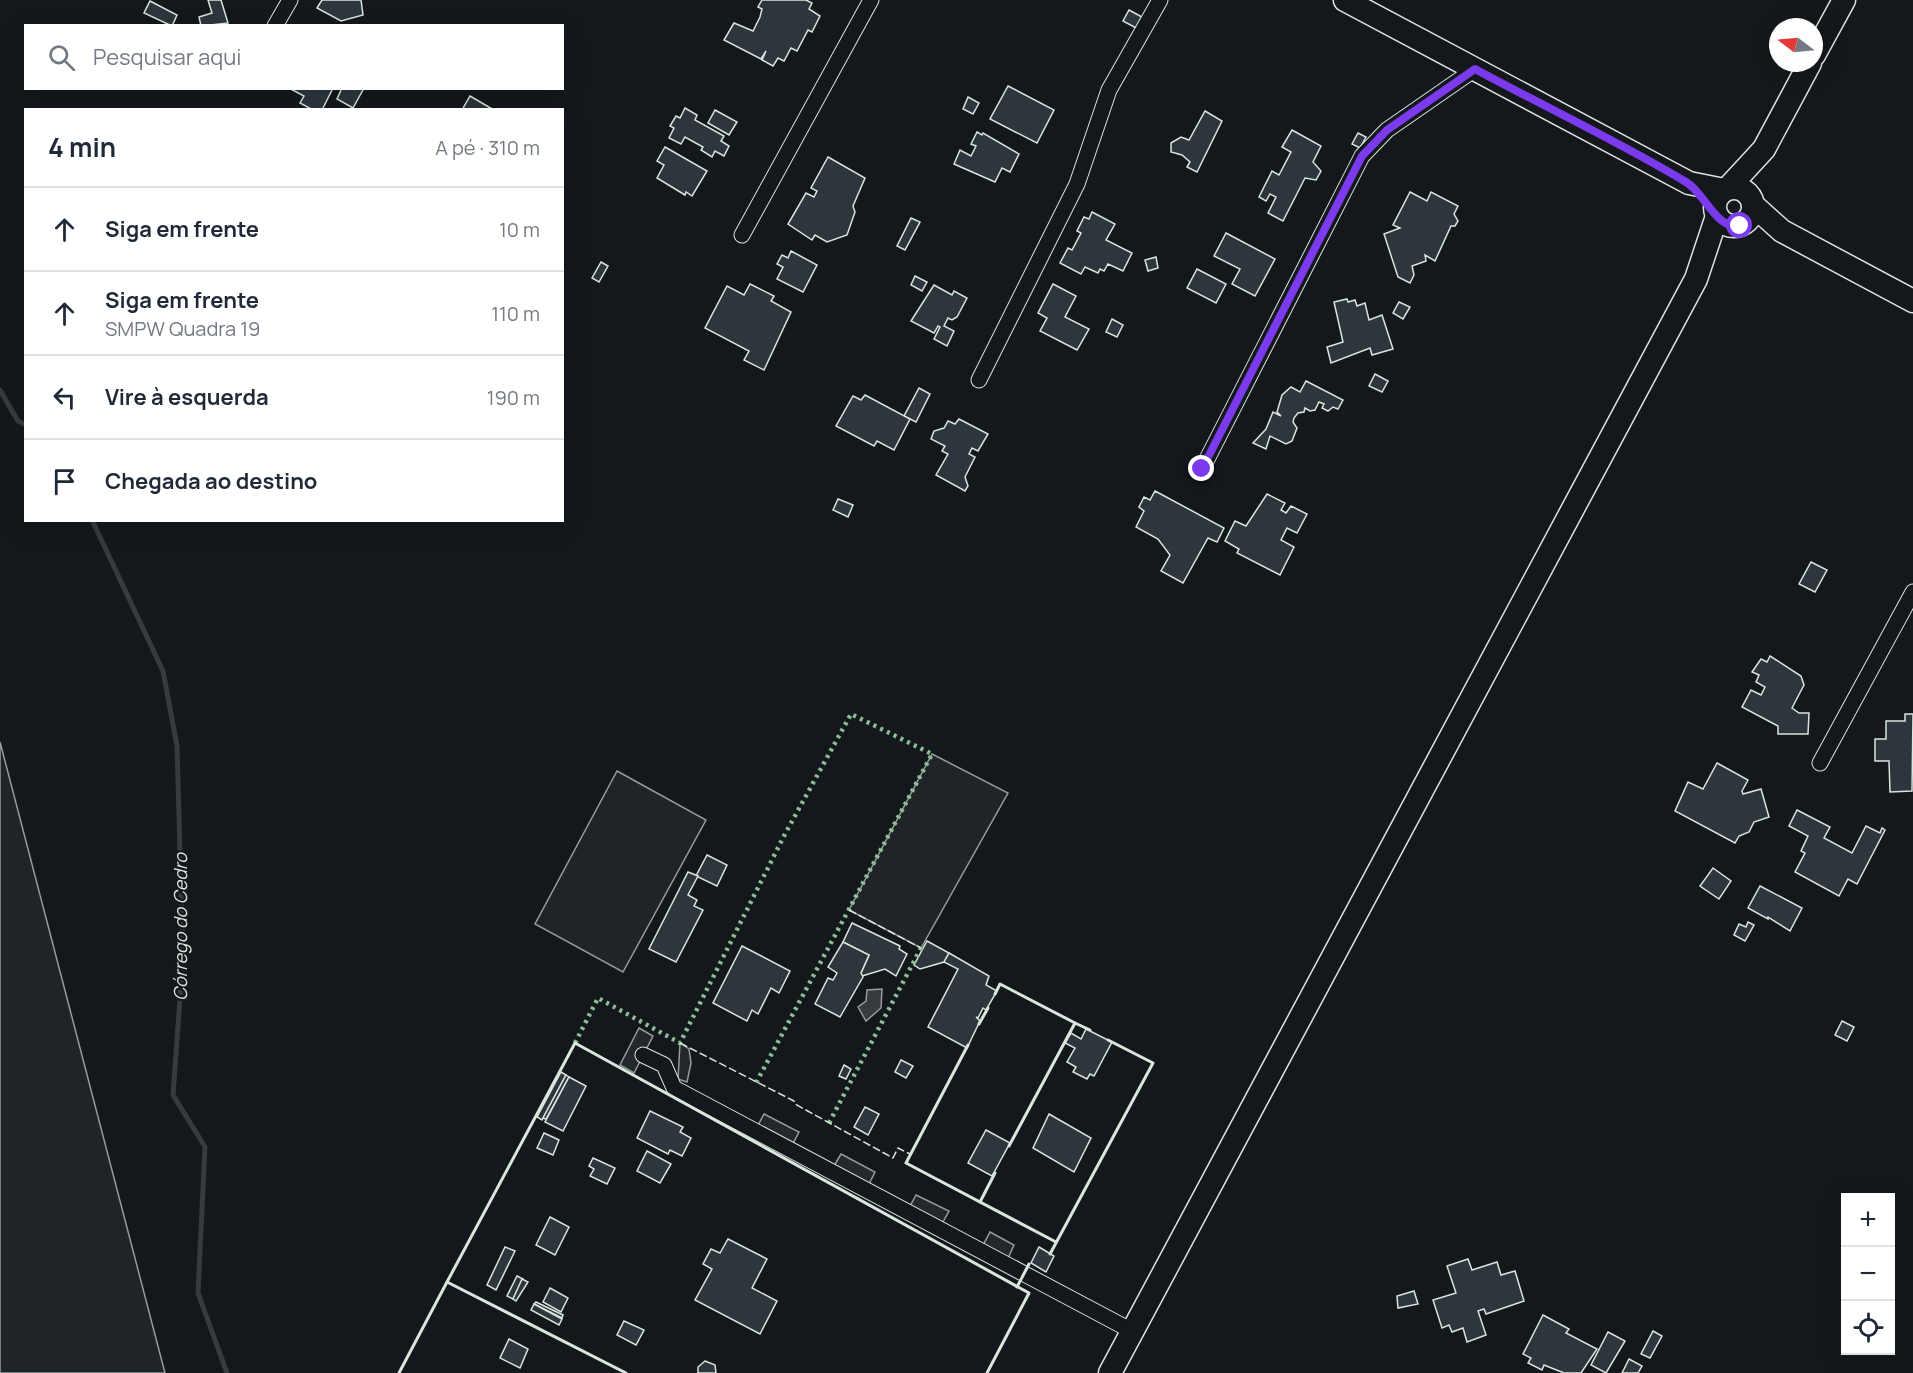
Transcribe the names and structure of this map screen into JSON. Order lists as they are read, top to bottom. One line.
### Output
{"water":["Córrego do Cedro"],"north":"left","page":{"search":"Pesquisar aqui","heading":["4 min","A pé · 310 m"],"list":[["Siga em frente","10 m"],["Siga em frente","SMPW Quadra 19","110 m"],["Vire à esquerda","190 m"],"Chegada ao destino"],"map_buttons":["+","−"]}}
